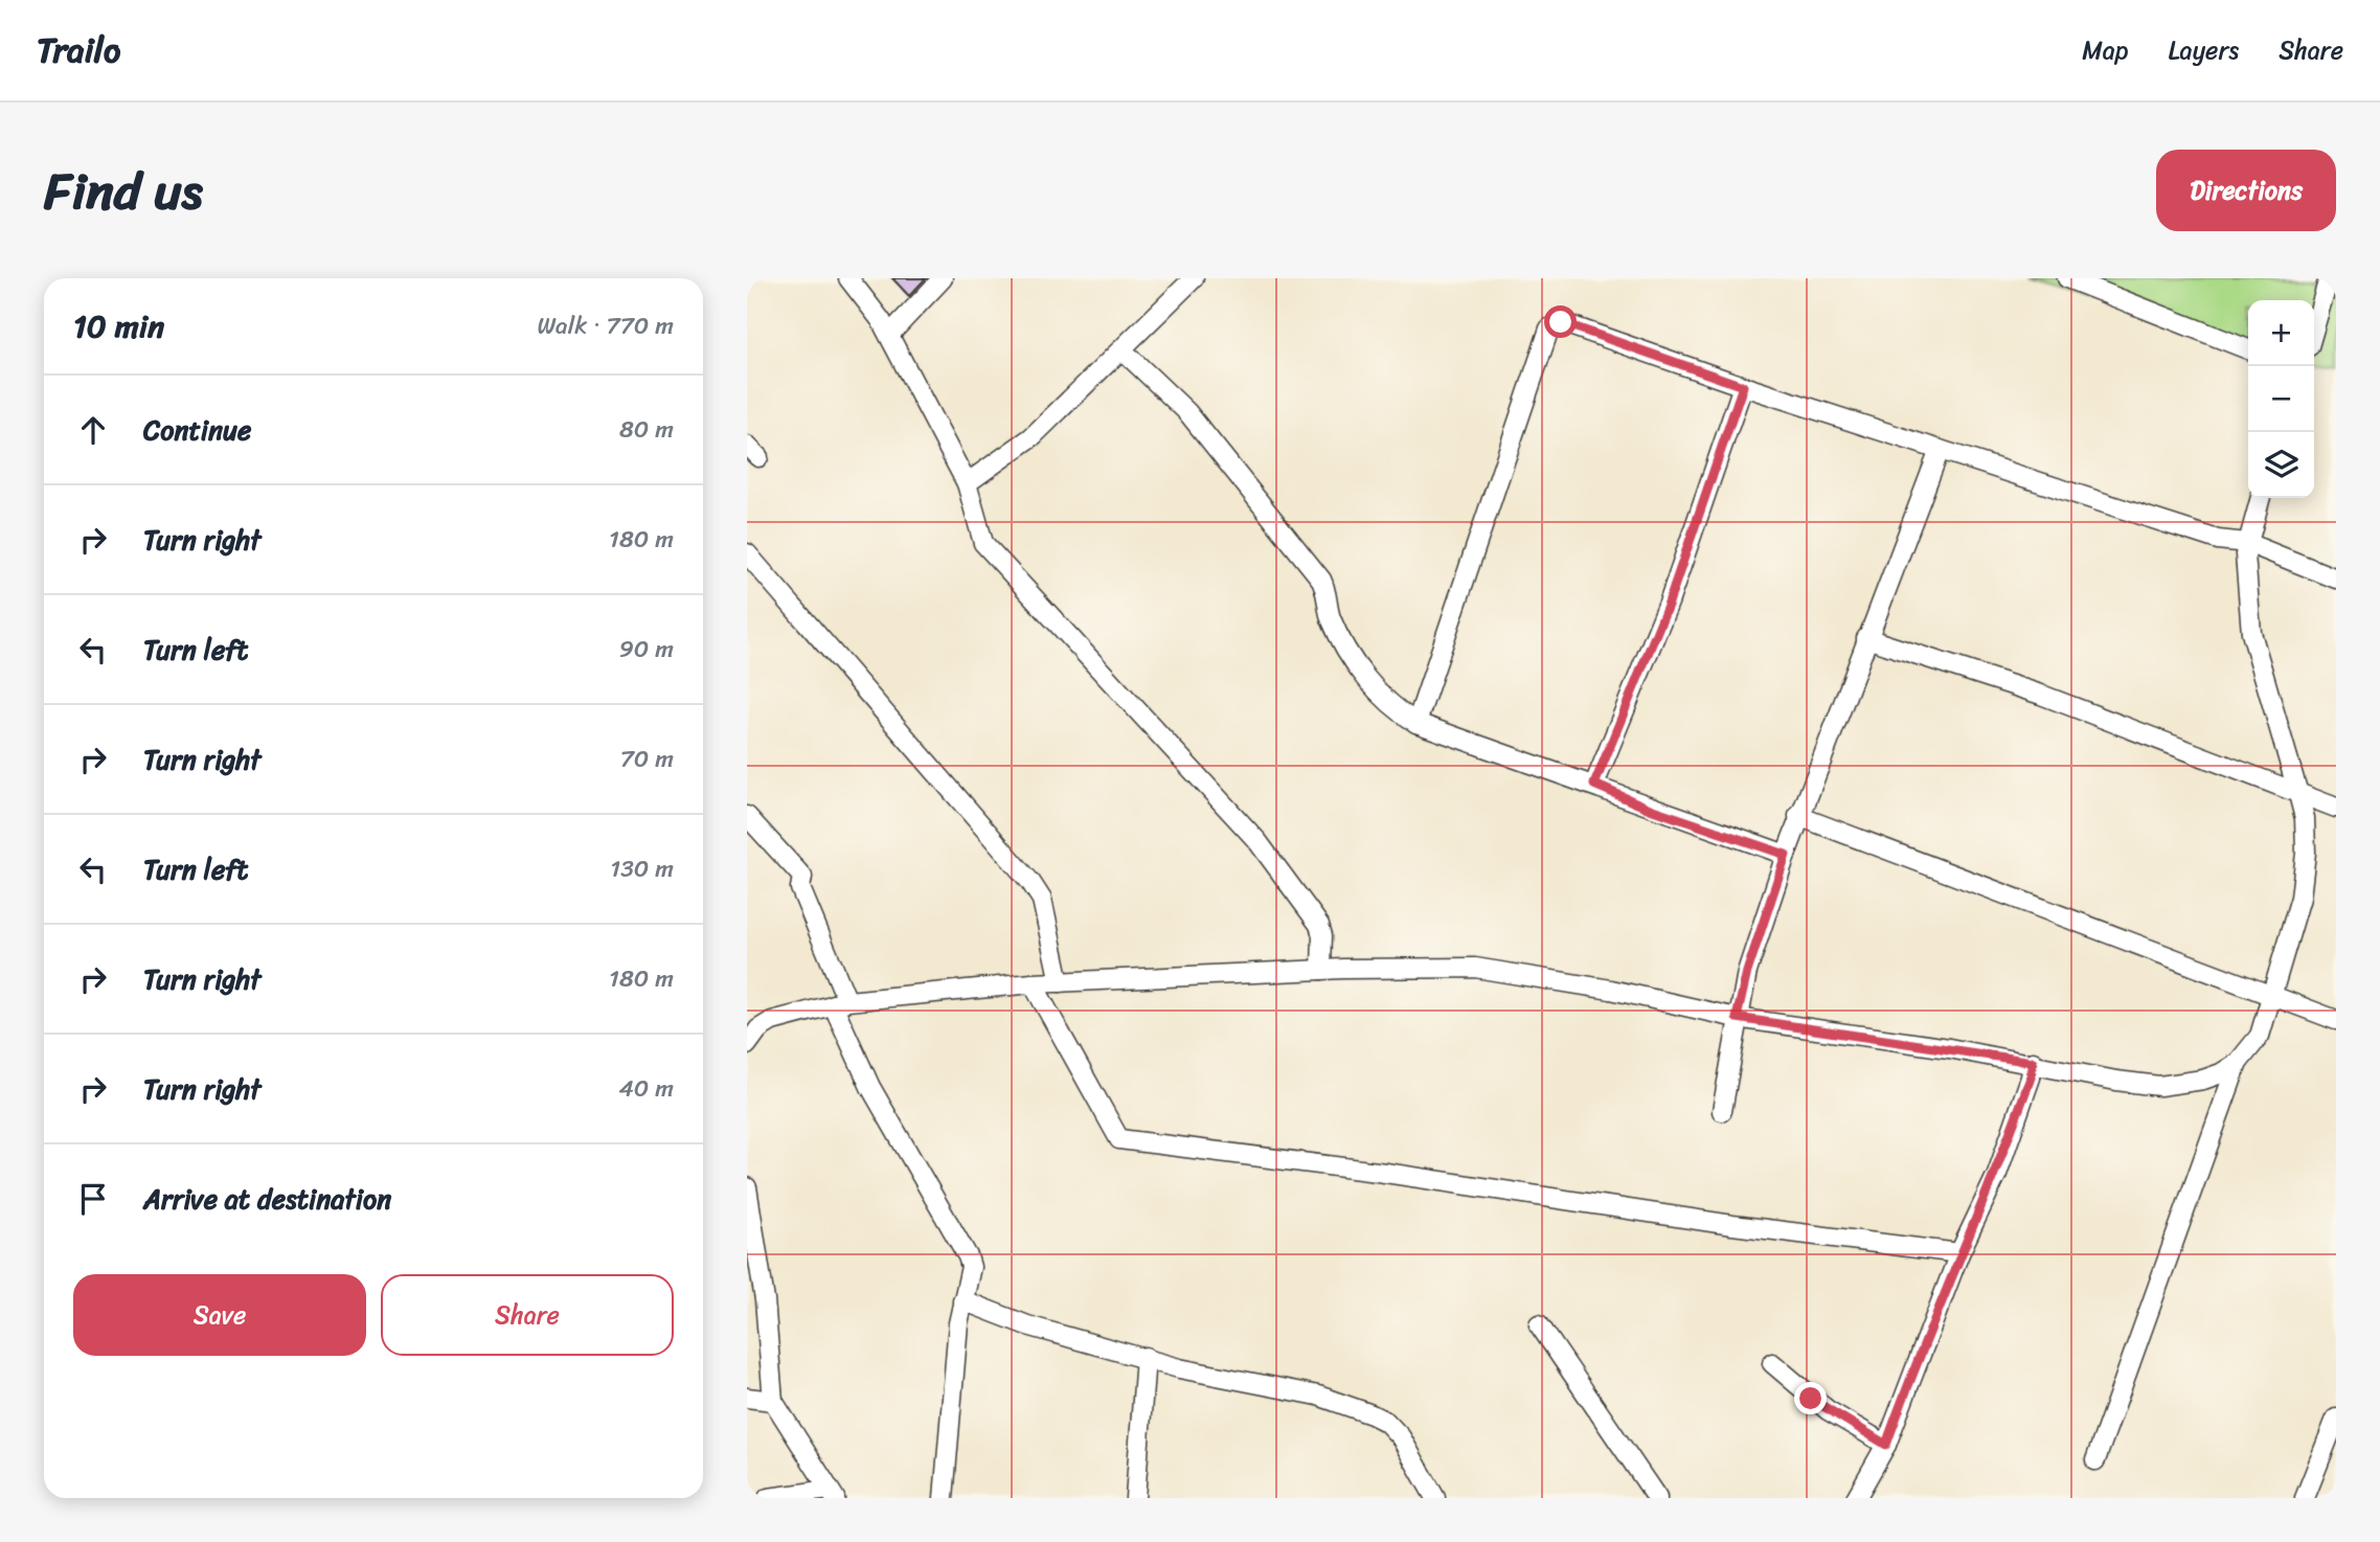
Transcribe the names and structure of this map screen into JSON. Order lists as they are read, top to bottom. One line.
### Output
{"page":{"header":"Trailo","nav":["Map","Layers","Share"],"title":"Find us","buttons":["Directions",["Save","Share"]],"heading":["10 min","Walk · 770 m"],"map_buttons":["+","−"],"list":[["Continue","80 m"],["Turn right","180 m"],["Turn left","90 m"],["Turn right","70 m"],["Turn left","130 m"],["Turn right","180 m"],["Turn right","40 m"],"Arrive at destination"]}}
